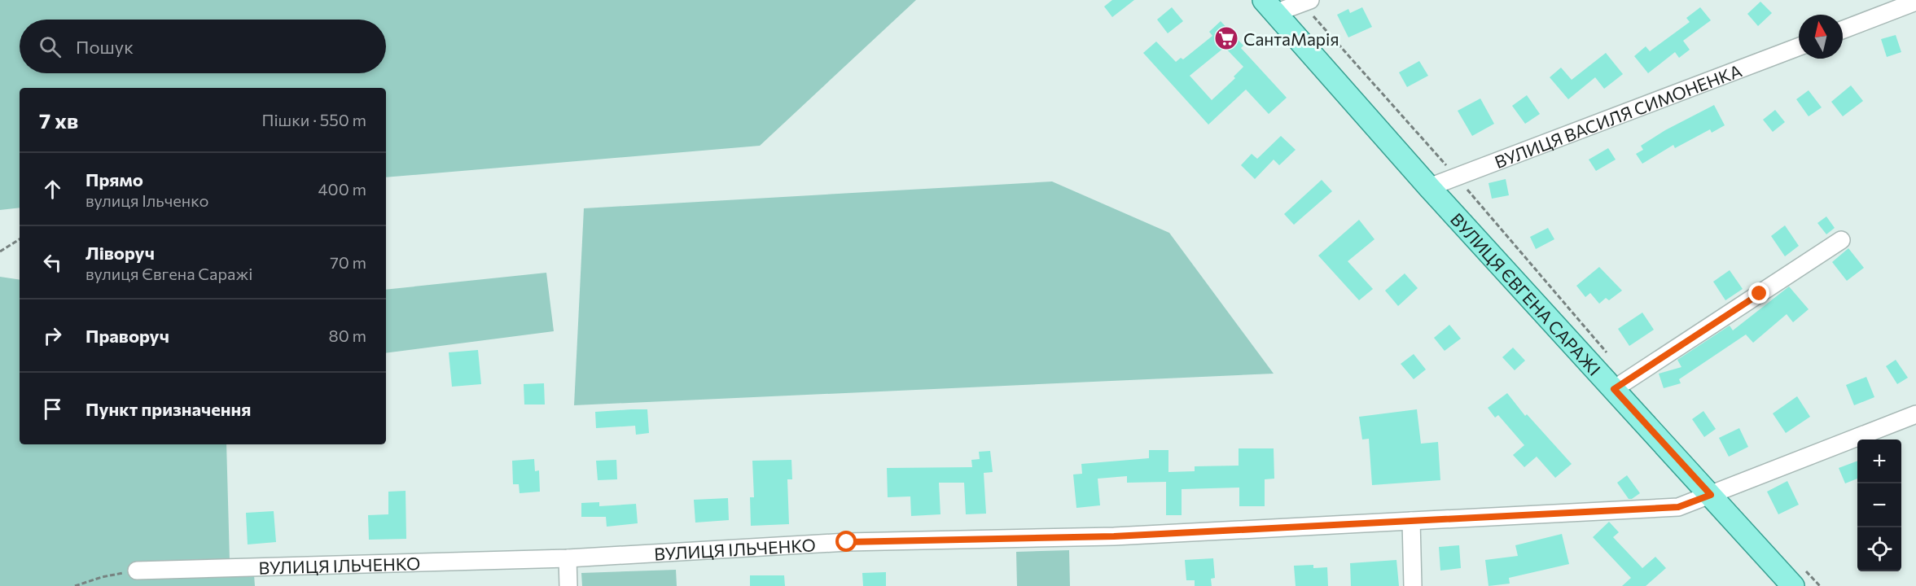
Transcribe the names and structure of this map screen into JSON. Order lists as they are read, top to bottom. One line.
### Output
{"streets":{"main road":["ВУЛИЦЯ ЄВГЕНА САРАЖІ"],"street":["ВУЛИЦЯ ВАСИЛЯ СИМОНЕНКА","ВУЛИЦЯ ІЛЬЧЕНКО"]},"crossings":[["ВУЛИЦЯ ВАСИЛЯ СИМОНЕНКА","ВУЛИЦЯ ЄВГЕНА САРАЖІ"],["ВУЛИЦЯ ЄВГЕНА САРАЖІ","ВУЛИЦЯ ІЛЬЧЕНКО"]],"places":{"supermarket":["СантаМарія"]},"north":"top","page":{"search":"Пошук","heading":["7 хв","Пішки · 550 m"],"list":[["Прямо","вулиця Ільченко","400 m"],["Ліворуч","вулиця Євгена Саражі","70 m"],["Праворуч","80 m"],"Пункт призначення"],"map_buttons":["+","−"]}}
